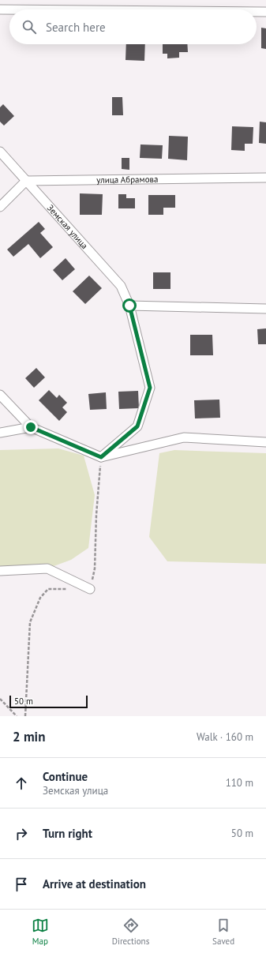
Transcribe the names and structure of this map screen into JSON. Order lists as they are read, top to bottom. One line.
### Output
{"streets":{"street":["улица Абрамова","Земская улица"]},"crossings":[["улица Абрамова","Земская улица"]],"scale_bar":"50 m","page":{"search":"Search here","scale":"50 m","heading":["2 min","Walk · 160 m"],"list":[["Continue","Земская улица","110 m"],["Turn right","50 m"],"Arrive at destination"],"nav":["Map","Directions","Saved"]}}
